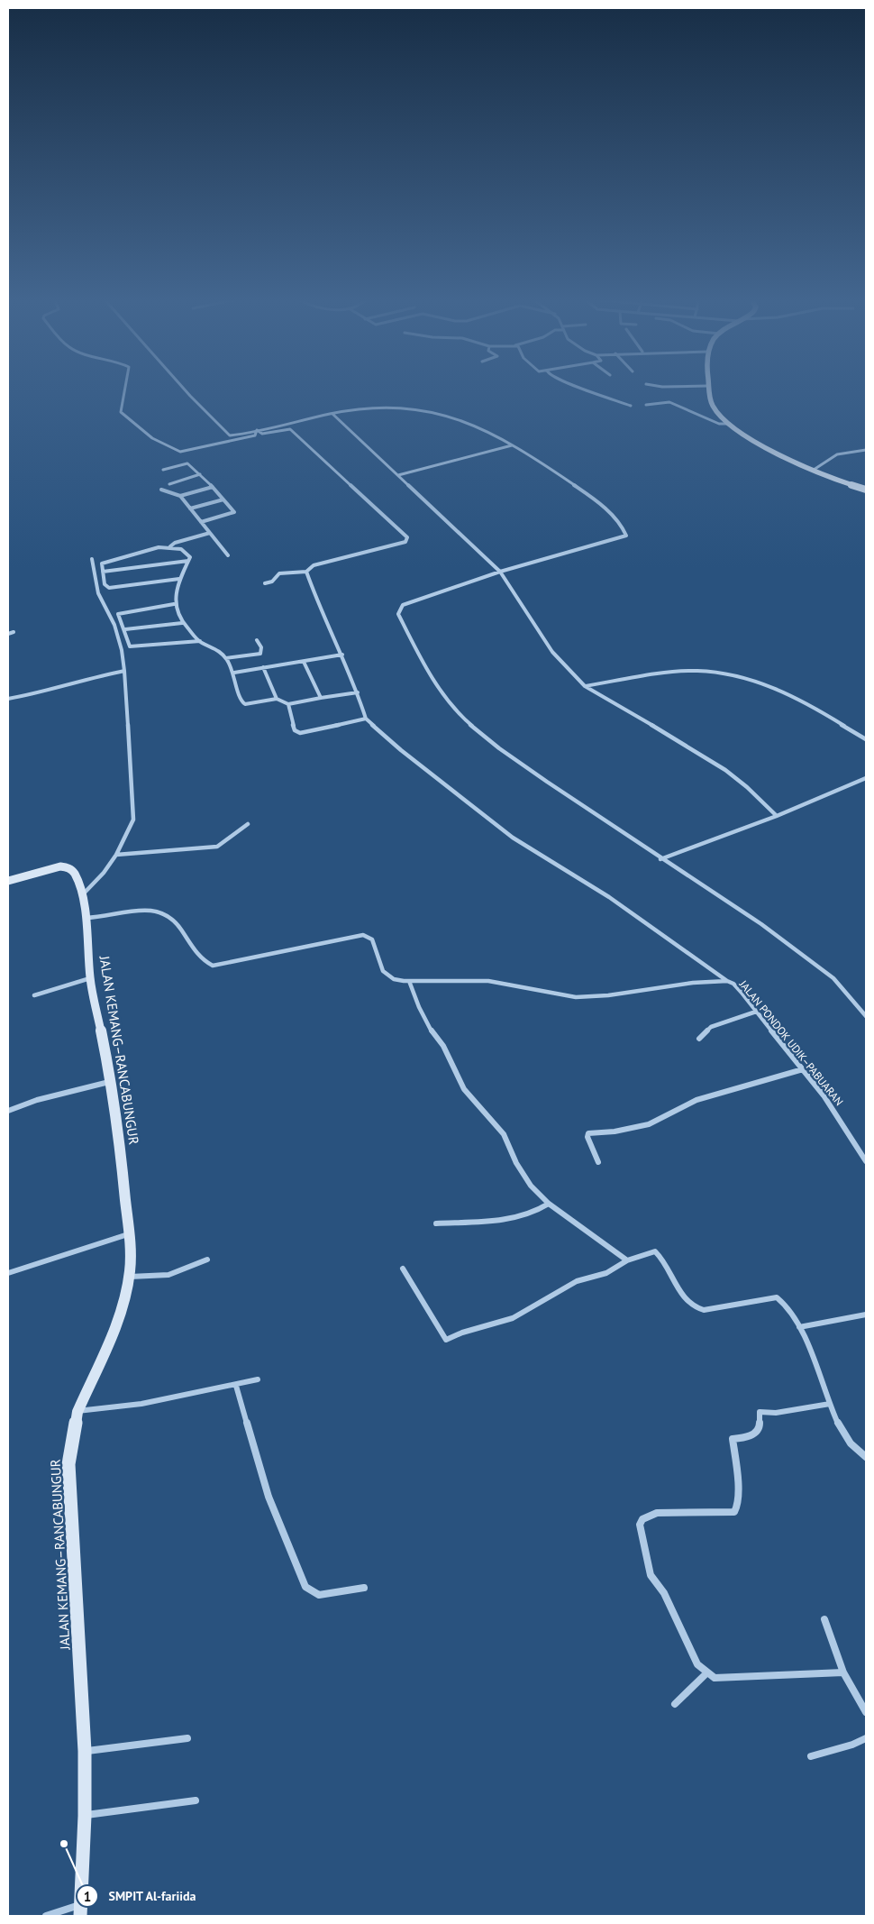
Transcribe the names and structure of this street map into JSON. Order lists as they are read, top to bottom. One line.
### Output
{"streets":{"street":["JALAN PONDOK UDIK–PABUARAN","JALAN KEMANG–RANCABUNGUR"]},"crossings":[["JALAN PONDOK UDIK–PABUARAN","JALAN KEMANG–RANCABUNGUR"]],"places":["SMPIT Al-fariida"]}
